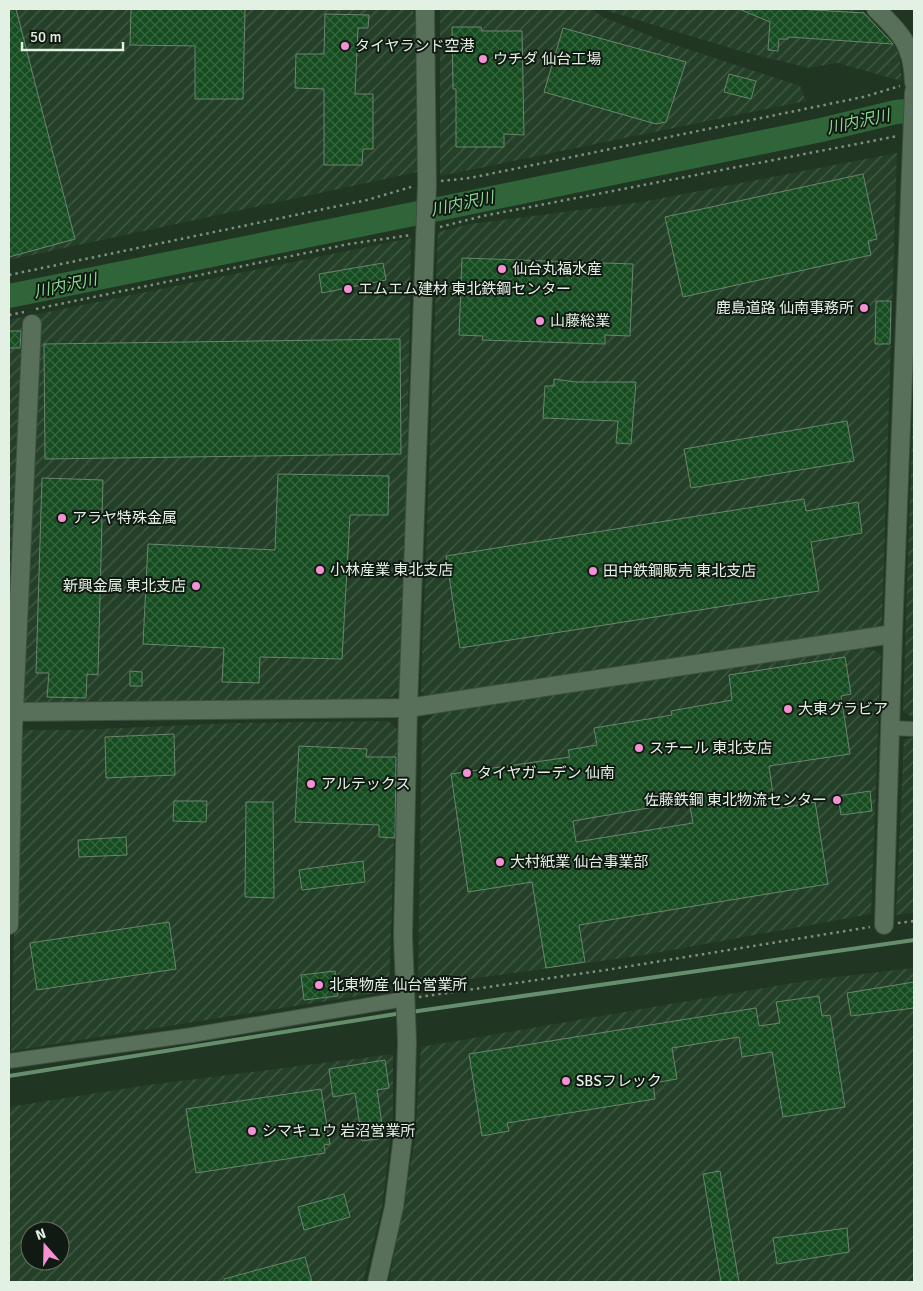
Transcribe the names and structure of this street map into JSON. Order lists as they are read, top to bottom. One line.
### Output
{"water":["川内沢川"],"places":["タイヤランド空港","ウチダ 仙台工場","仙台丸福水産","エムエム建材 東北鉄鋼センター","鹿島道路 仙南事務所","山藤総業","アラヤ特殊金属","小林産業 東北支店","田中鉄鋼販売 東北支店","新興金属 東北支店","大東グラビア","スチール 東北支店","タイヤガーデン 仙南","アルテックス","佐藤鉄鋼 東北物流センター","大村紙業 仙台事業部","北東物産 仙台営業所","SBSフレック","シマキュウ 岩沼営業所"],"scale_bar":"50 m","north":"top"}
